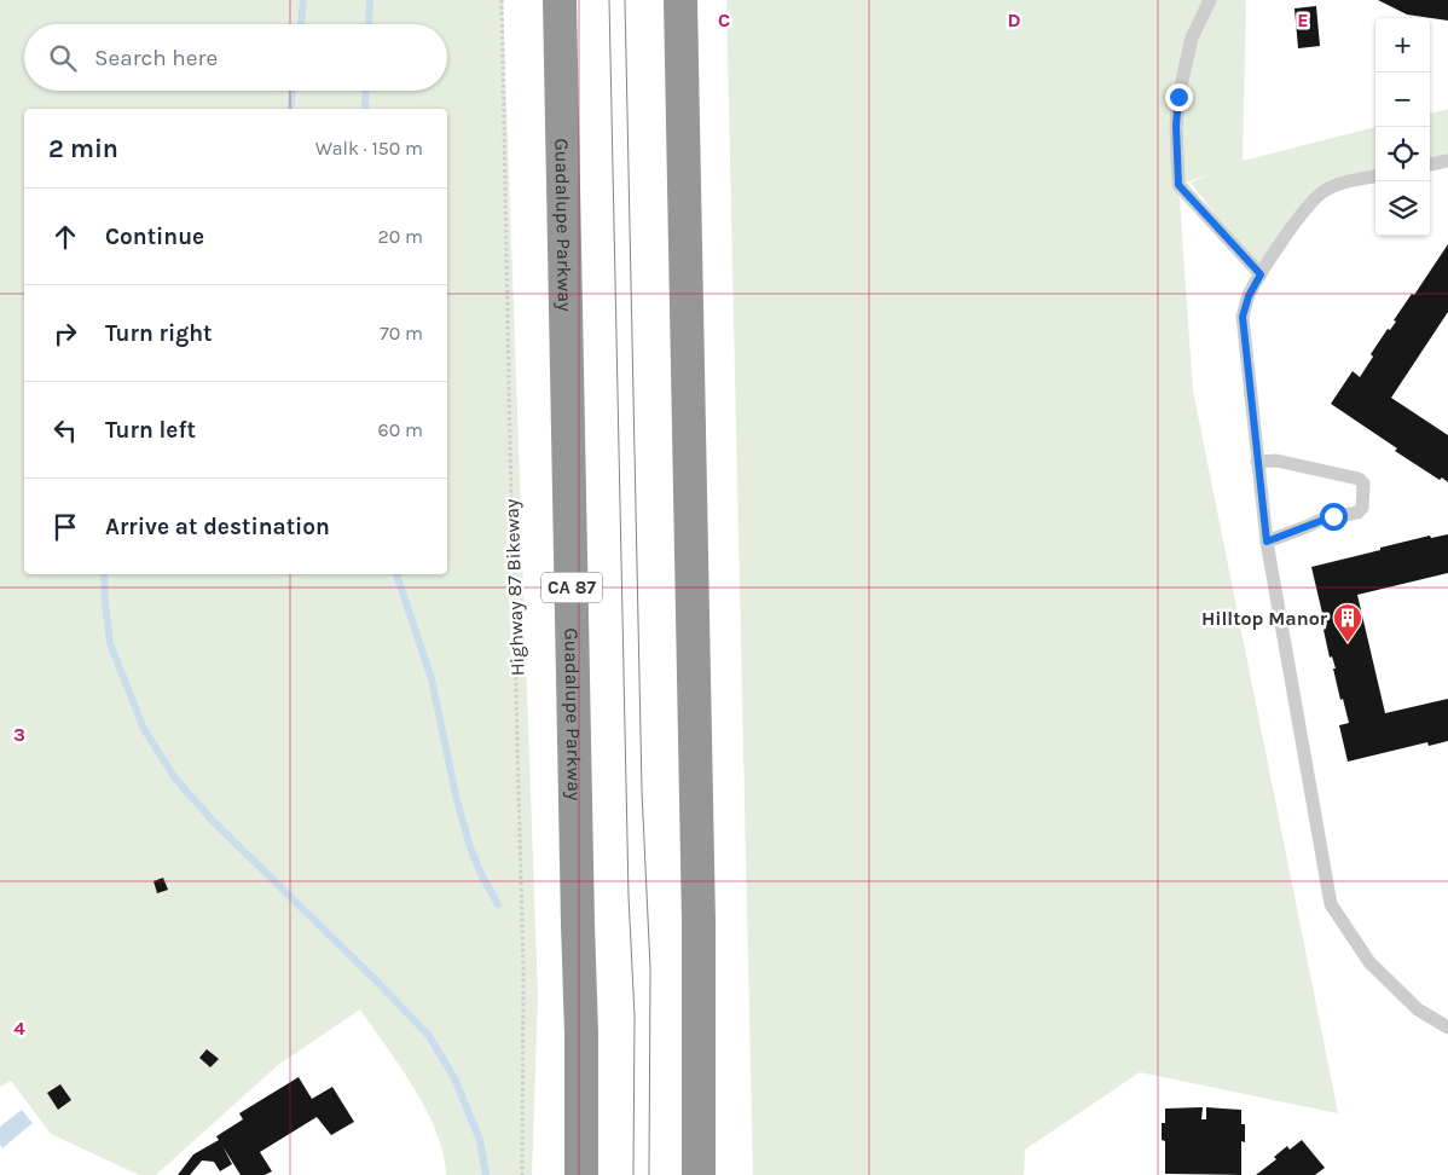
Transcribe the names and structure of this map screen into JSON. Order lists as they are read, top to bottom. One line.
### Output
{"streets":{"highway":["Guadalupe Parkway","CA 87"],"path":["Highway 87 Bikeway"]},"places":{"building":["Hilltop Manor"]},"page":{"map_buttons":["+","−"],"search":"Search here","heading":["2 min","Walk · 150 m"],"list":[["Continue","20 m"],["Turn right","70 m"],["Turn left","60 m"],"Arrive at destination"]},"grid":{"columns":["C","D","E"],"rows":["3","4"]}}
